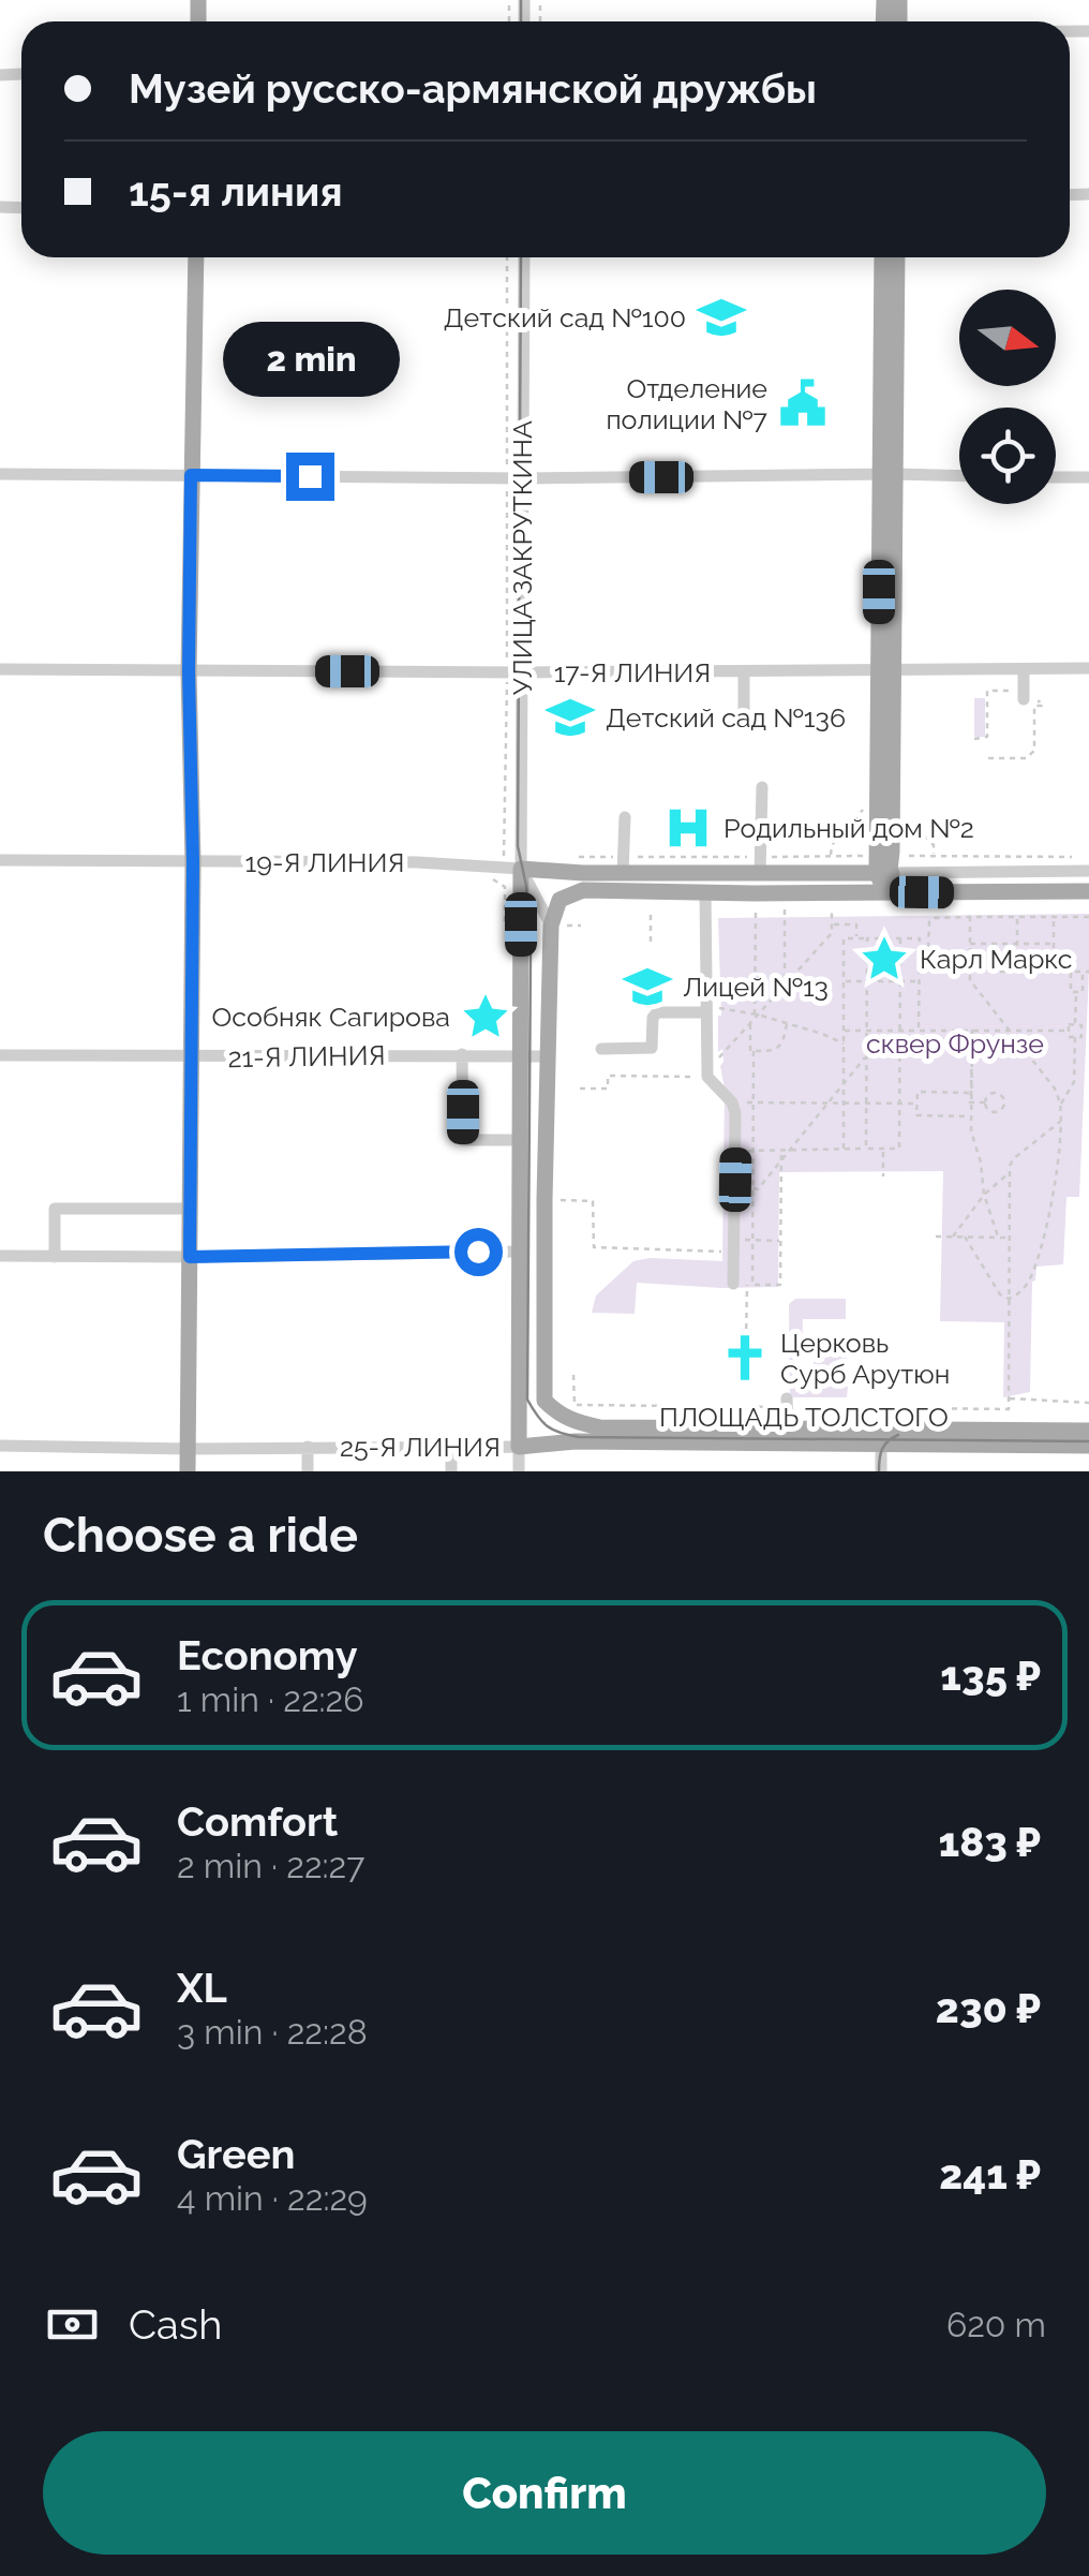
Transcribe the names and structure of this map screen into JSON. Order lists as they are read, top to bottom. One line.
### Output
{"streets":{"main road":["ПЛОЩАДЬ ТОЛСТОГО"],"street":["УЛИЦА ЗАКРУТКИНА","17-Я ЛИНИЯ","19-Я ЛИНИЯ","21-Я ЛИНИЯ","25-Я ЛИНИЯ"]},"crossings":[["УЛИЦА ЗАКРУТКИНА","17-Я ЛИНИЯ"],["УЛИЦА ЗАКРУТКИНА","19-Я ЛИНИЯ"],["ПЛОЩАДЬ ТОЛСТОГО","25-Я ЛИНИЯ"]],"parks":["сквер Фрунзе"],"places":{"school or university":["Детский сад №100","Детский сад №136","Лицей №13"],"public building":["Отделение полиции №7"],"hospital":["Родильный дом №2"],"place":["Карл Маркс","Особняк Сагирова"],"church":["Церковь Сурб Арутюн"]},"north":"right","page":{"banner":["Музей русско-армянской дружбы","15-я линия"],"bubble":"2 min","heading":"Choose a ride","list":[{"name":"Economy","note":"1 min · 22:26","value":"135 ₽"},{"name":"Comfort","note":"2 min · 22:27","value":"183 ₽"},{"name":"XL","note":"3 min · 22:28","value":"230 ₽"},{"name":"Green","note":"4 min · 22:29","value":"241 ₽"}],"pay":["Cash","620 m"],"buttons":"Confirm"}}
